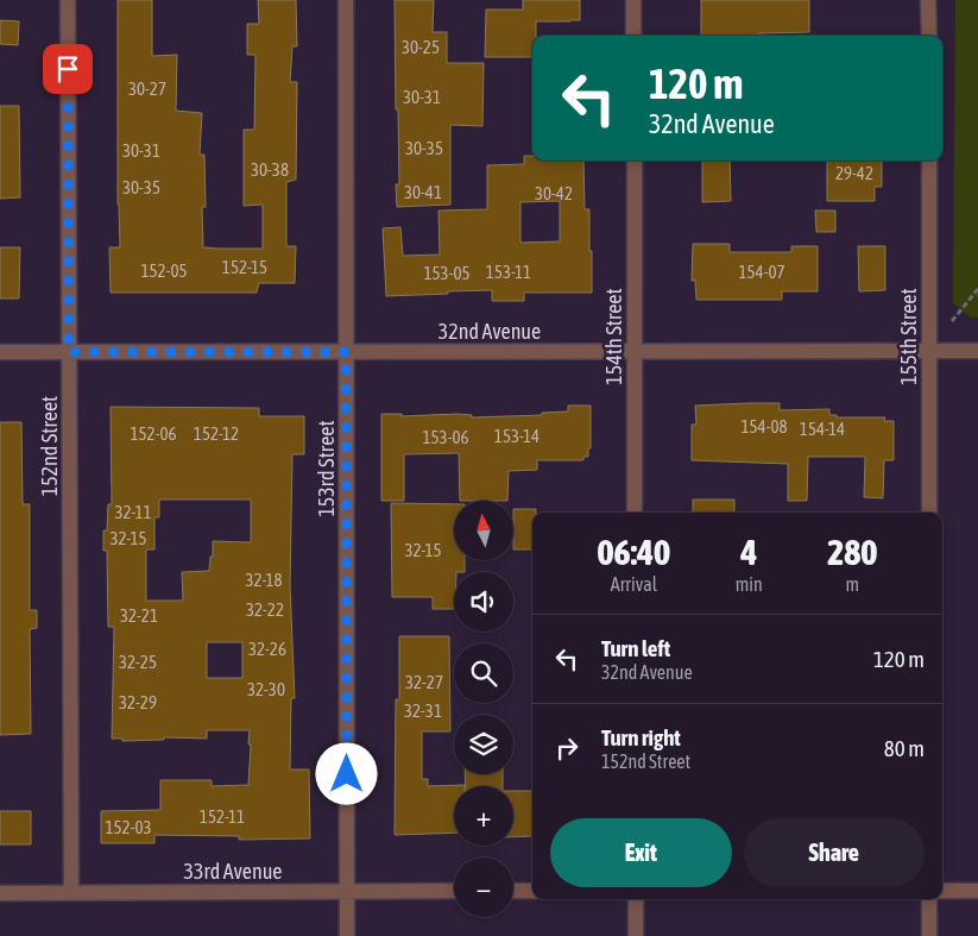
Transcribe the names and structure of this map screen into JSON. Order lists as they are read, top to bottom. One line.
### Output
{"streets":{"street":["32nd Avenue","154th Street","155th Street","152nd Street","153rd Street","33rd Avenue"]},"crossings":[["32nd Avenue","154th Street"],["32nd Avenue","155th Street"],["32nd Avenue","152nd Street"],["32nd Avenue","153rd Street"],["152nd Street","33rd Avenue"],["153rd Street","33rd Avenue"]],"house_numbers":["30-25","30-27","30-31","30-35","30-31","30-38","29-42","30-35","30-41","30-42","152-15","152-05","153-11","154-07","153-05","154-08","154-14","152-06","152-12","153-14","153-06","32-11","32-15","32-15","32-18","32-22","32-21","32-26","32-25","32-27","32-30","32-29","32-31","152-11","152-03"],"north":"top","page":{"turn":["120 m","32nd Avenue"],"map_buttons":["+","−"],"eta":["06:40","Arrival","4","min","280","m"],"list":[{"name":"Turn left","note":"32nd Avenue","value":"120 m"},{"name":"Turn right","note":"152nd Street","value":"80 m"}],"buttons":["Exit","Share"]}}
